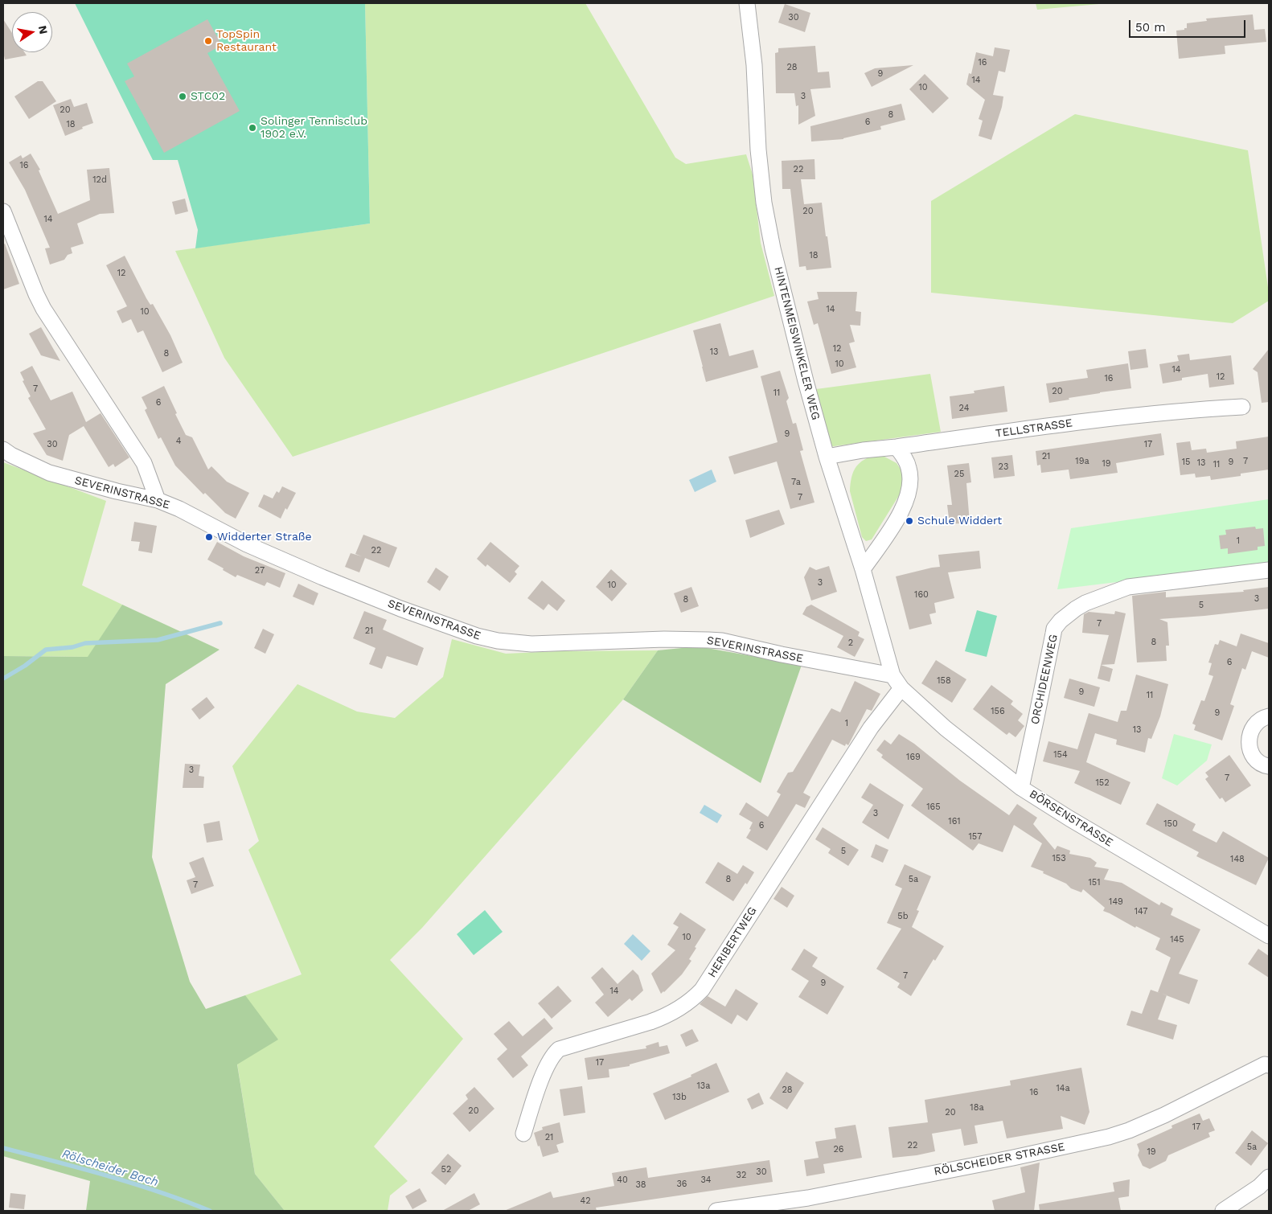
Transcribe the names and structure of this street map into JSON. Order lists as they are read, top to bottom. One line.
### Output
{"streets":{"street":["HINTENMEISWINKELER WEG","TELLSTRASSE","SEVERINSTRASSE","ORCHIDEENWEG","BÖRSENSTRASSE","HERIBERTWEG","RÖLSCHEIDER STRASSE"]},"crossings":[["HINTENMEISWINKELER WEG","TELLSTRASSE"],["HINTENMEISWINKELER WEG","SEVERINSTRASSE"],["HINTENMEISWINKELER WEG","BÖRSENSTRASSE"],["SEVERINSTRASSE","BÖRSENSTRASSE"],["ORCHIDEENWEG","BÖRSENSTRASSE"],["BÖRSENSTRASSE","HERIBERTWEG"]],"water":["Rölscheider Bach"],"places":["TopSpin Restaurant","STC02","Solinger Tennisclub 1902 e.V.","Schule Widdert","Widderter Straße"],"house_numbers":["30","16","28","9","14","10","3","20","8","6","18","16","22","12d","20","14","18","12","14","10","12","13","8","10","14","12","16","7","20","11","6","24","9","4","30","17","21","19a","7","15","9","13","19","11","23","25","7a","7","1","22","27","3","10","160","3","8","5","7","21","8","2","6","158","9","11","156","9","1","13","154","169","3","7","152","165","3","161","150","6","157","5","153","148","8","5a","151","7","149","147","5b","10","145","7","9","14","17","13a","14a","28","16","13b","18a","20","20","17","21","22","5a","26","19","52","30","32","40","34","36","38","42"],"scale_bar":"50 m","north":"right"}
